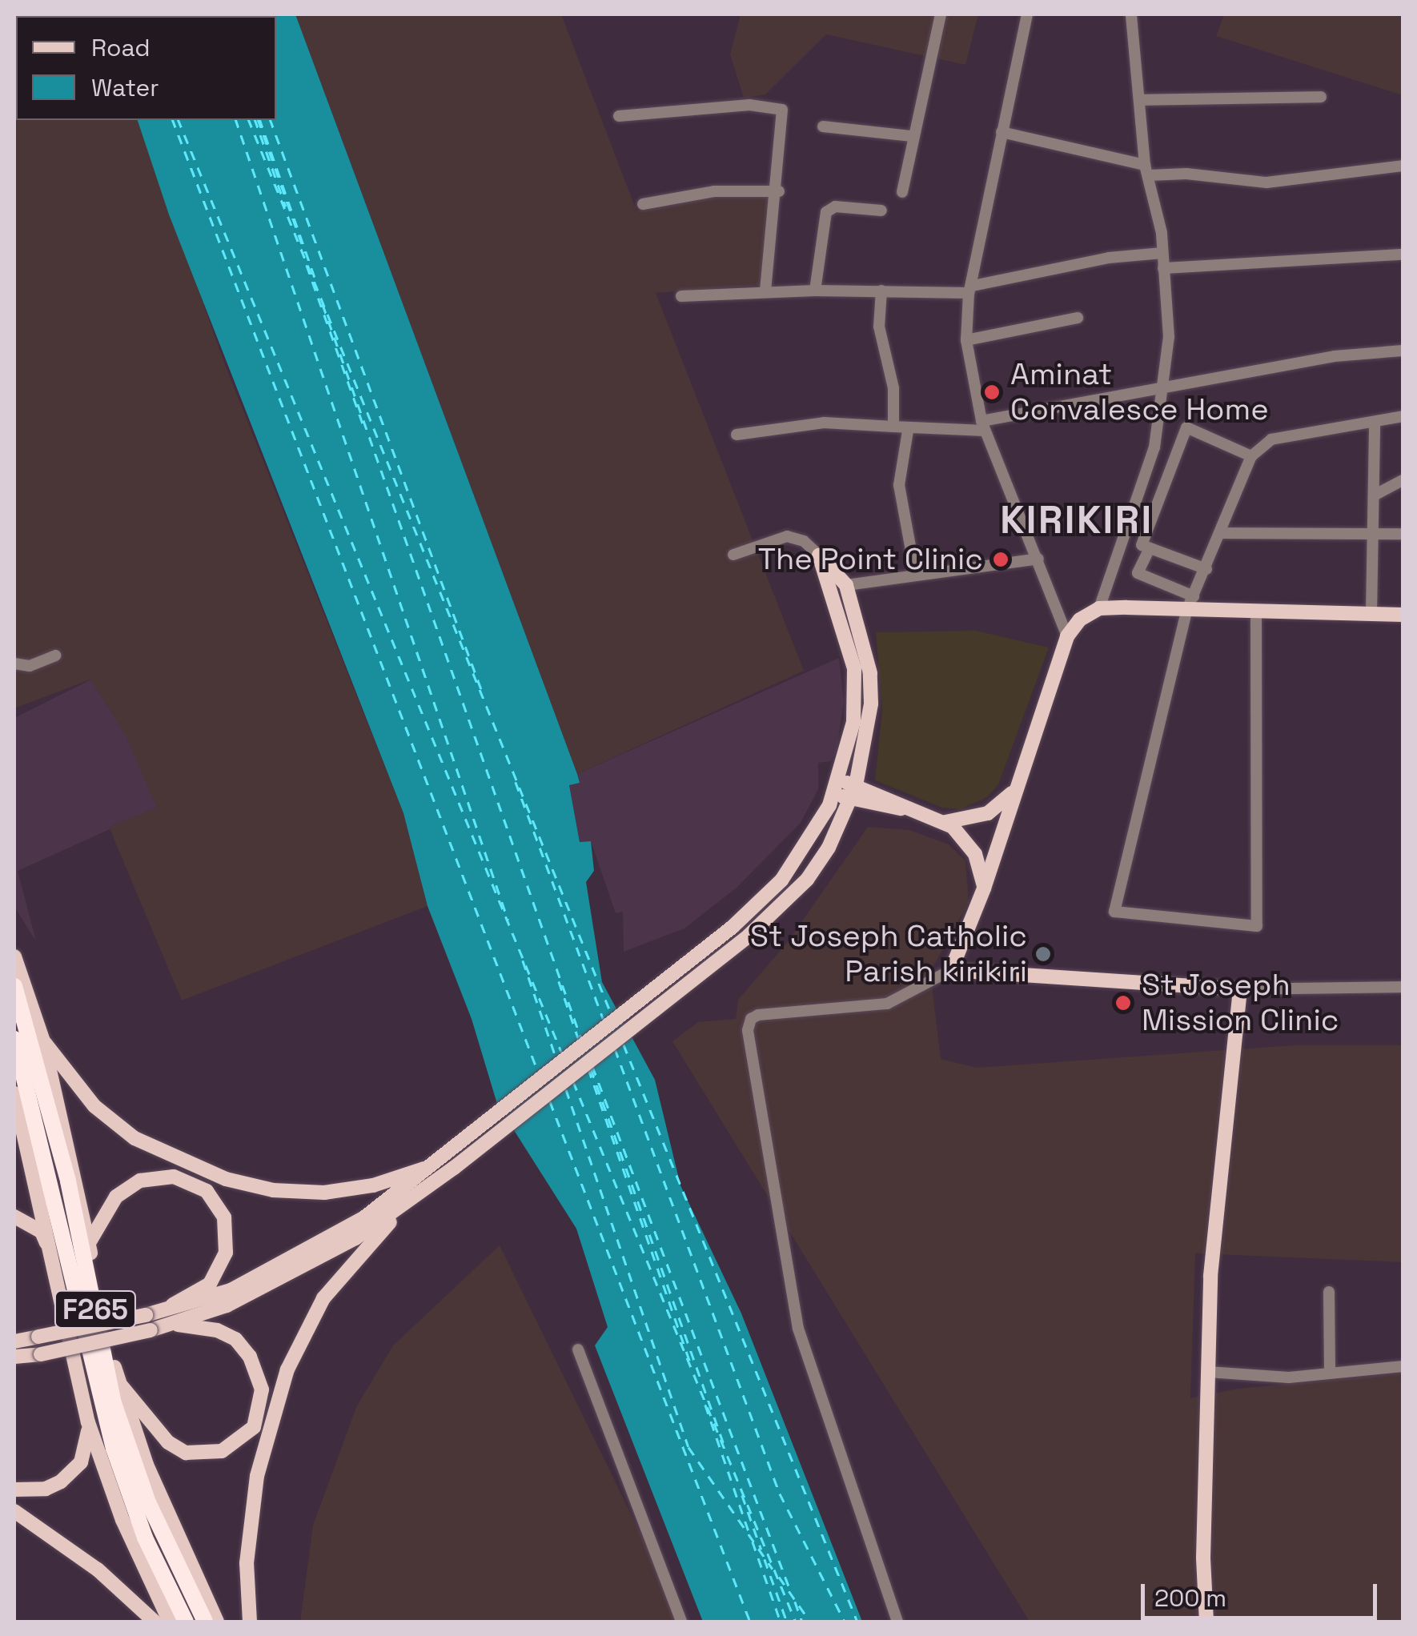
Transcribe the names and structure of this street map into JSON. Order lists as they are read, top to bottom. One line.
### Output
{"streets":{"highway":["F265"]},"districts":["KIRIKIRI"],"places":["Aminat Convalesce Home","The Point Clinic","St Joseph Catholic Parish kirikiri","St Joseph Mission Clinic"],"legend":["Road","Water"],"scale_bar":"200 m"}
